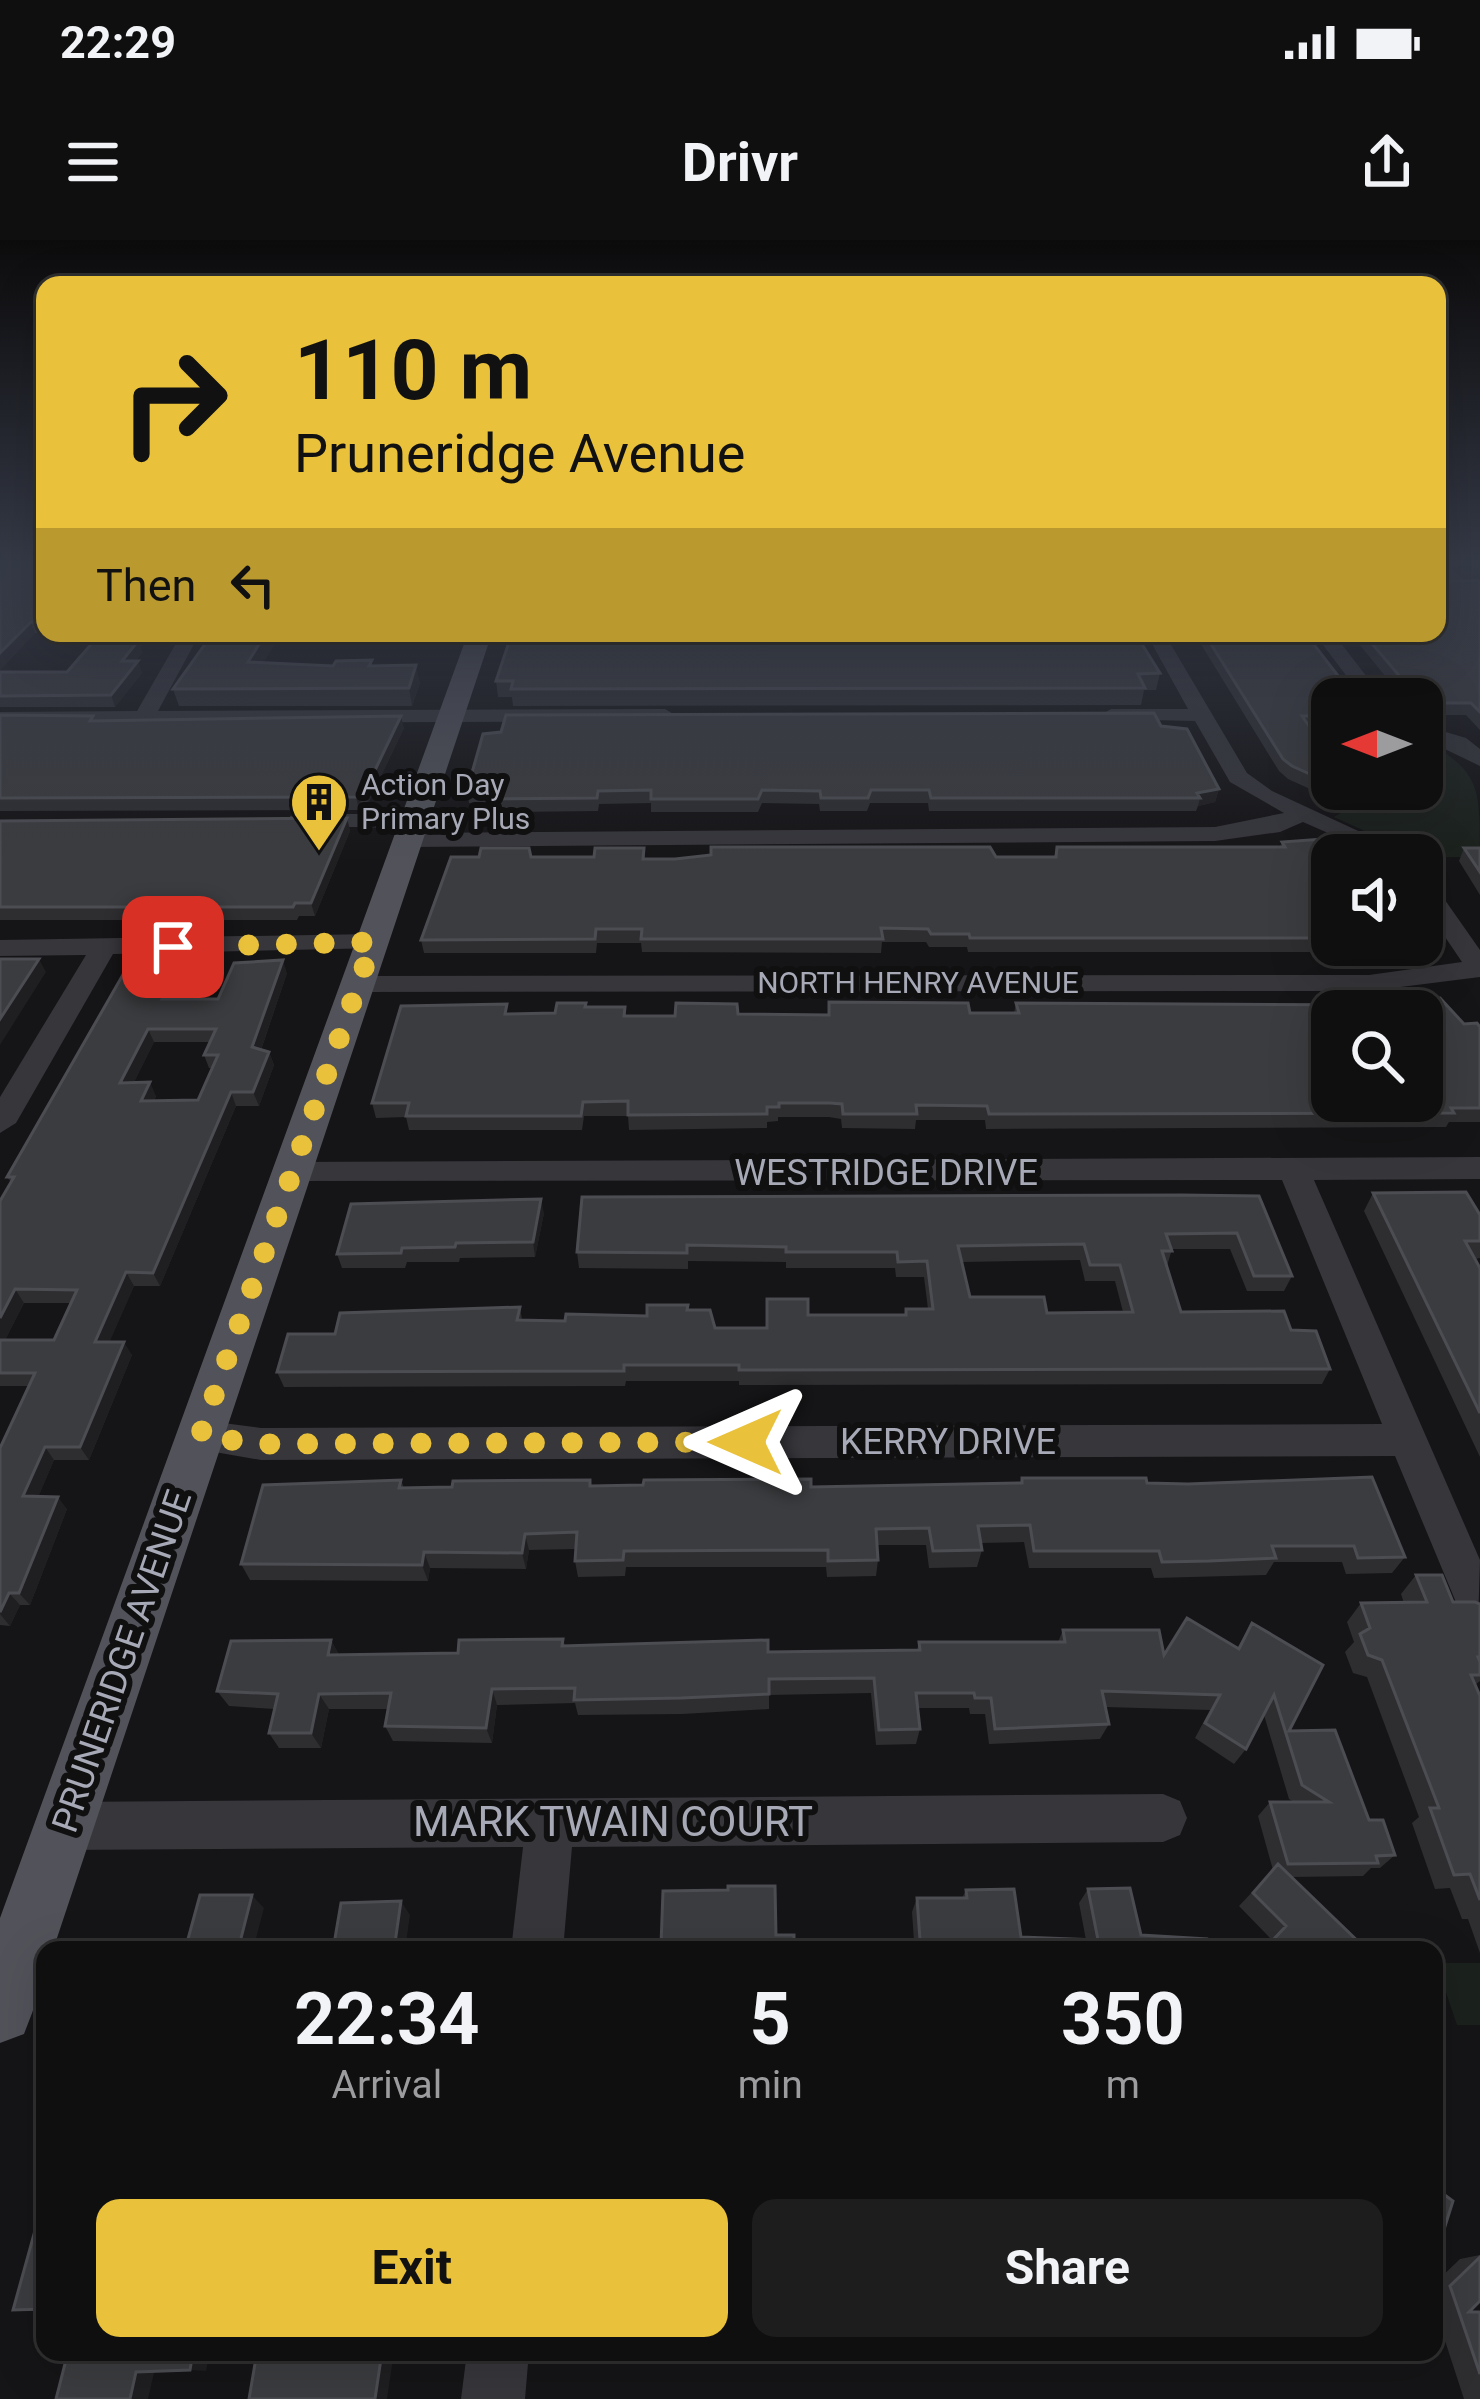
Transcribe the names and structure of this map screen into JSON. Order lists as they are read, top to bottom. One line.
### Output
{"streets":{"main road":["PRUNERIDGE AVENUE"],"street":["NORTH HENRY AVENUE","WESTRIDGE DRIVE","KERRY DRIVE","MARK TWAIN COURT"]},"crossings":[["NORTH HENRY AVENUE","PRUNERIDGE AVENUE"],["WESTRIDGE DRIVE","PRUNERIDGE AVENUE"],["KERRY DRIVE","PRUNERIDGE AVENUE"],["PRUNERIDGE AVENUE","MARK TWAIN COURT"]],"places":{"building":["Action Day Primary Plus"]},"north":"left","page":{"status":"22:29","header":"Drivr","turn":["110 m","Pruneridge Avenue"],"then":"Then","eta":["22:34","Arrival","5","min","350","m"],"buttons":["Exit","Share"]}}
